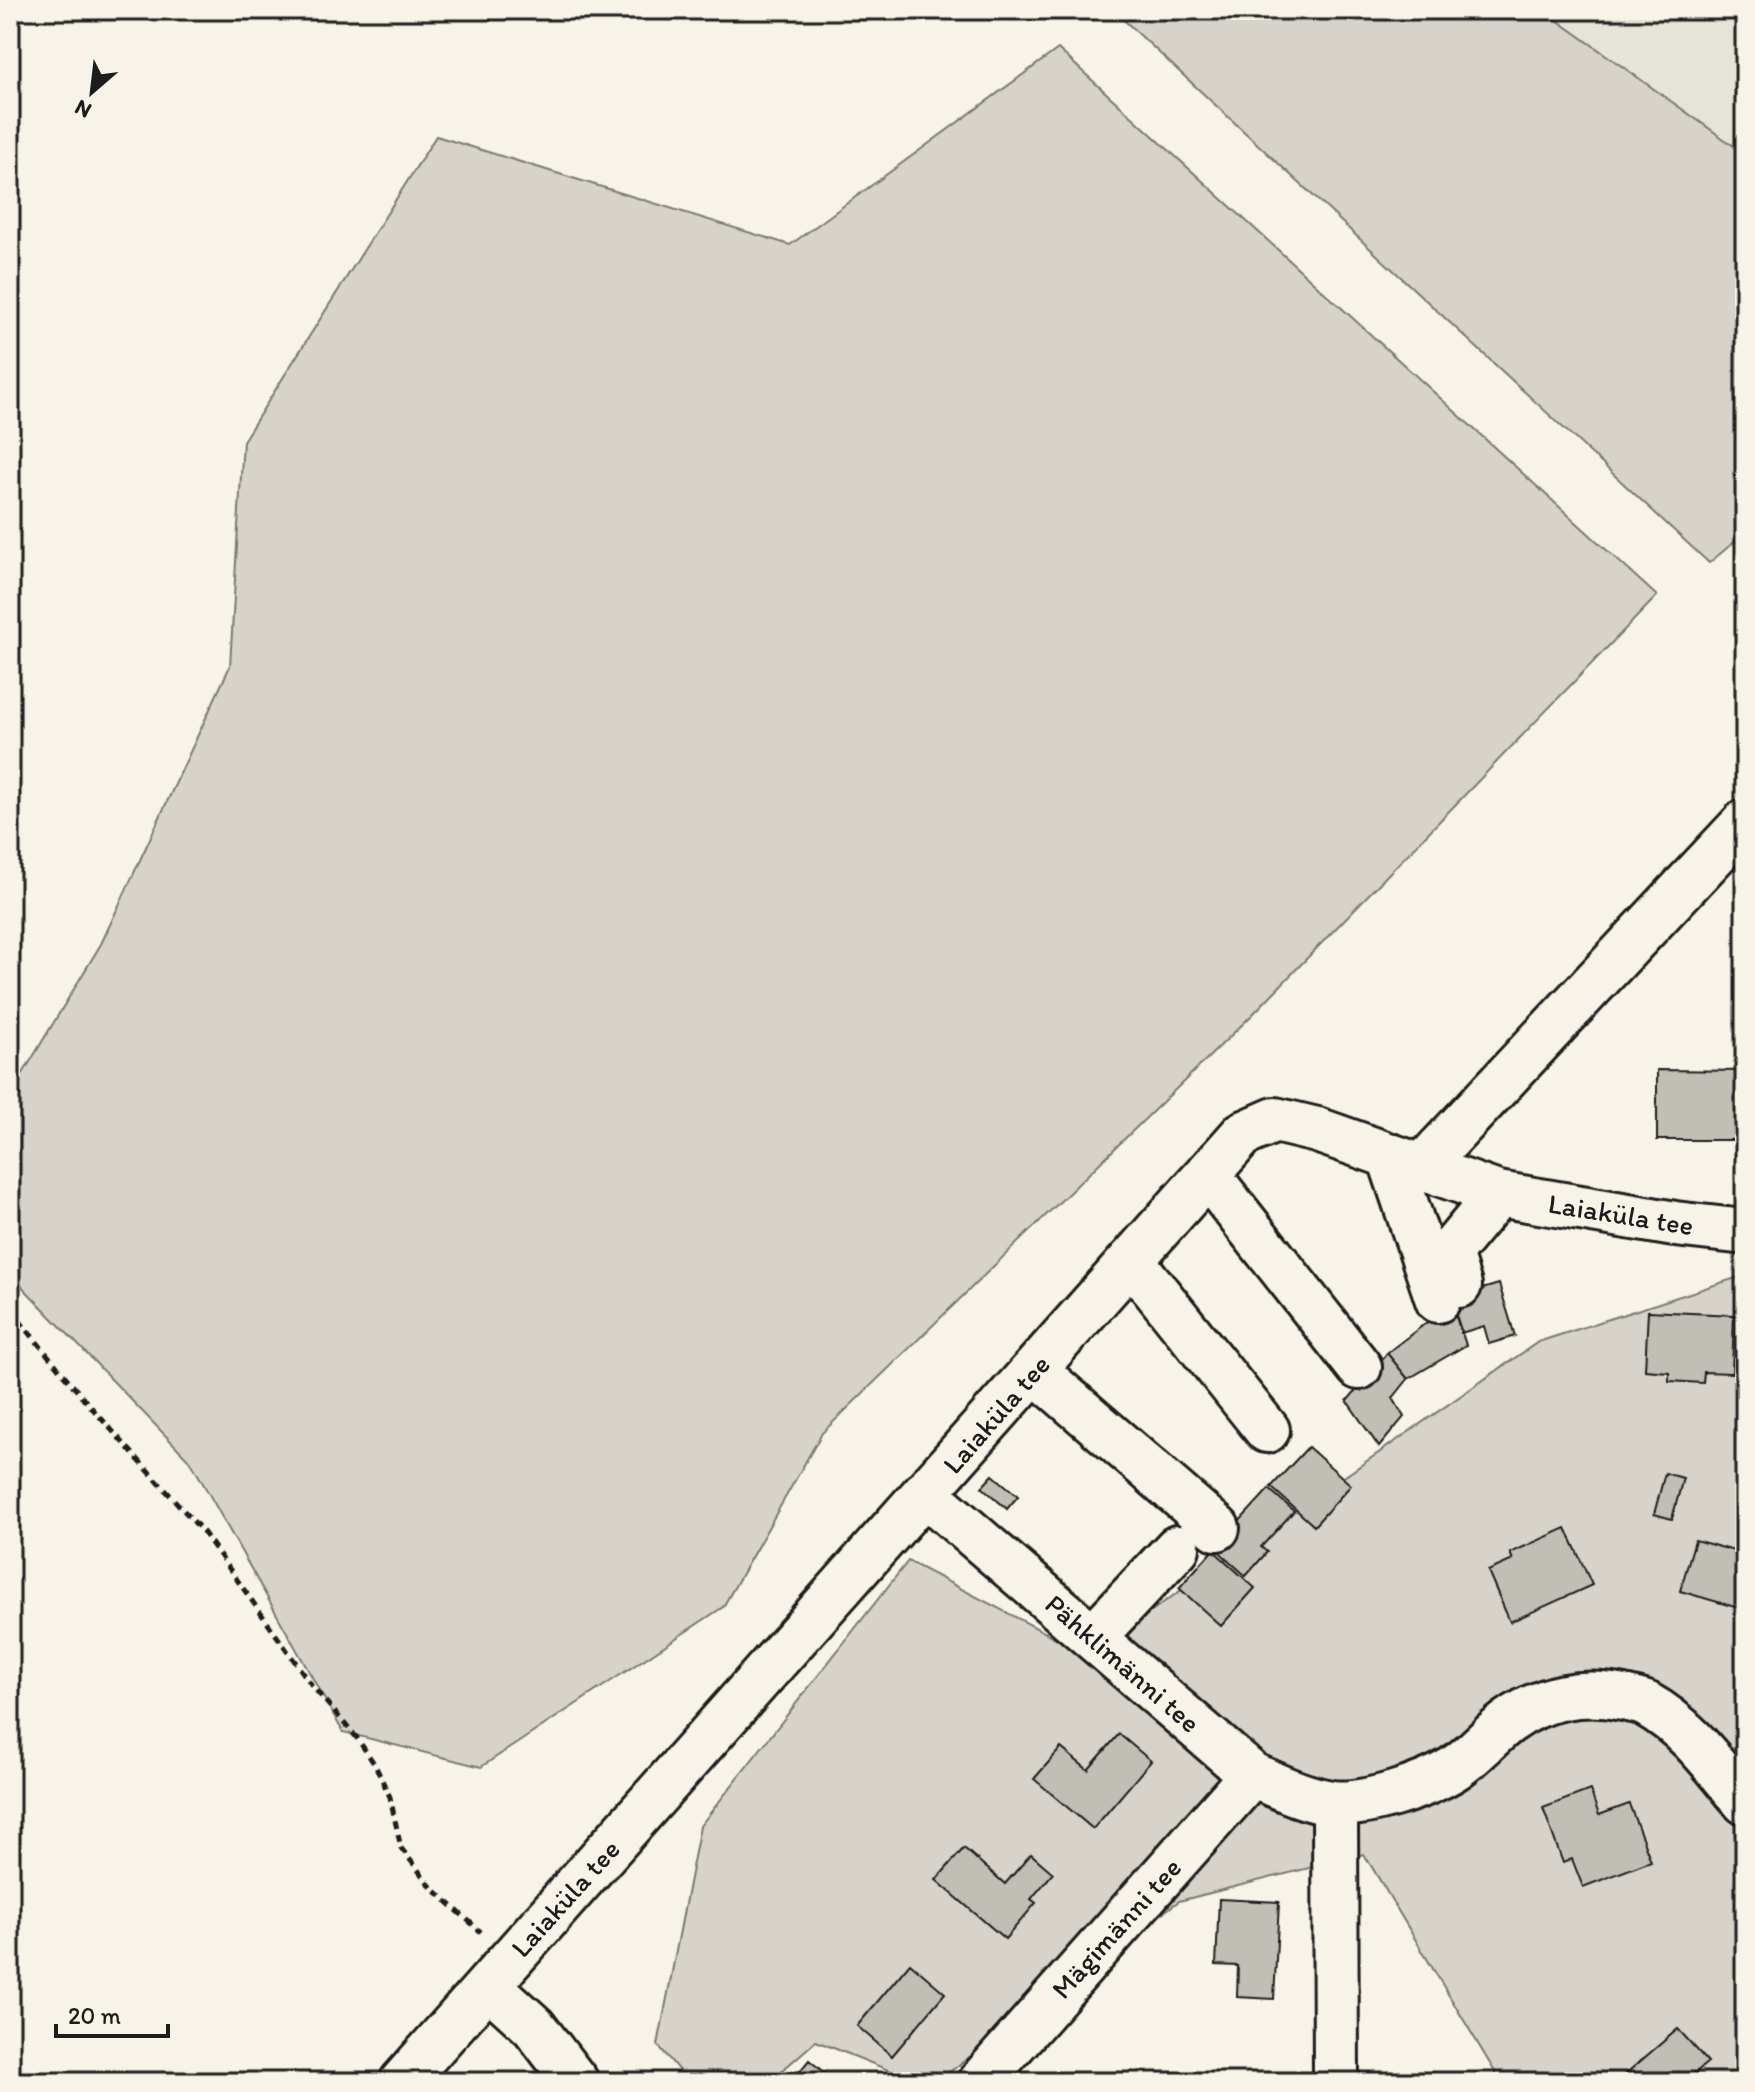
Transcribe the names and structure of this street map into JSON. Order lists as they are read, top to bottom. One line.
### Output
{"streets":{"street":["Laiaküla tee","Pähklimänni tee","Mägimänni tee"]},"crossings":[["Laiaküla tee","Pähklimänni tee"],["Pähklimänni tee","Mägimänni tee"]],"scale_bar":"20 m","north":"bottom left"}
